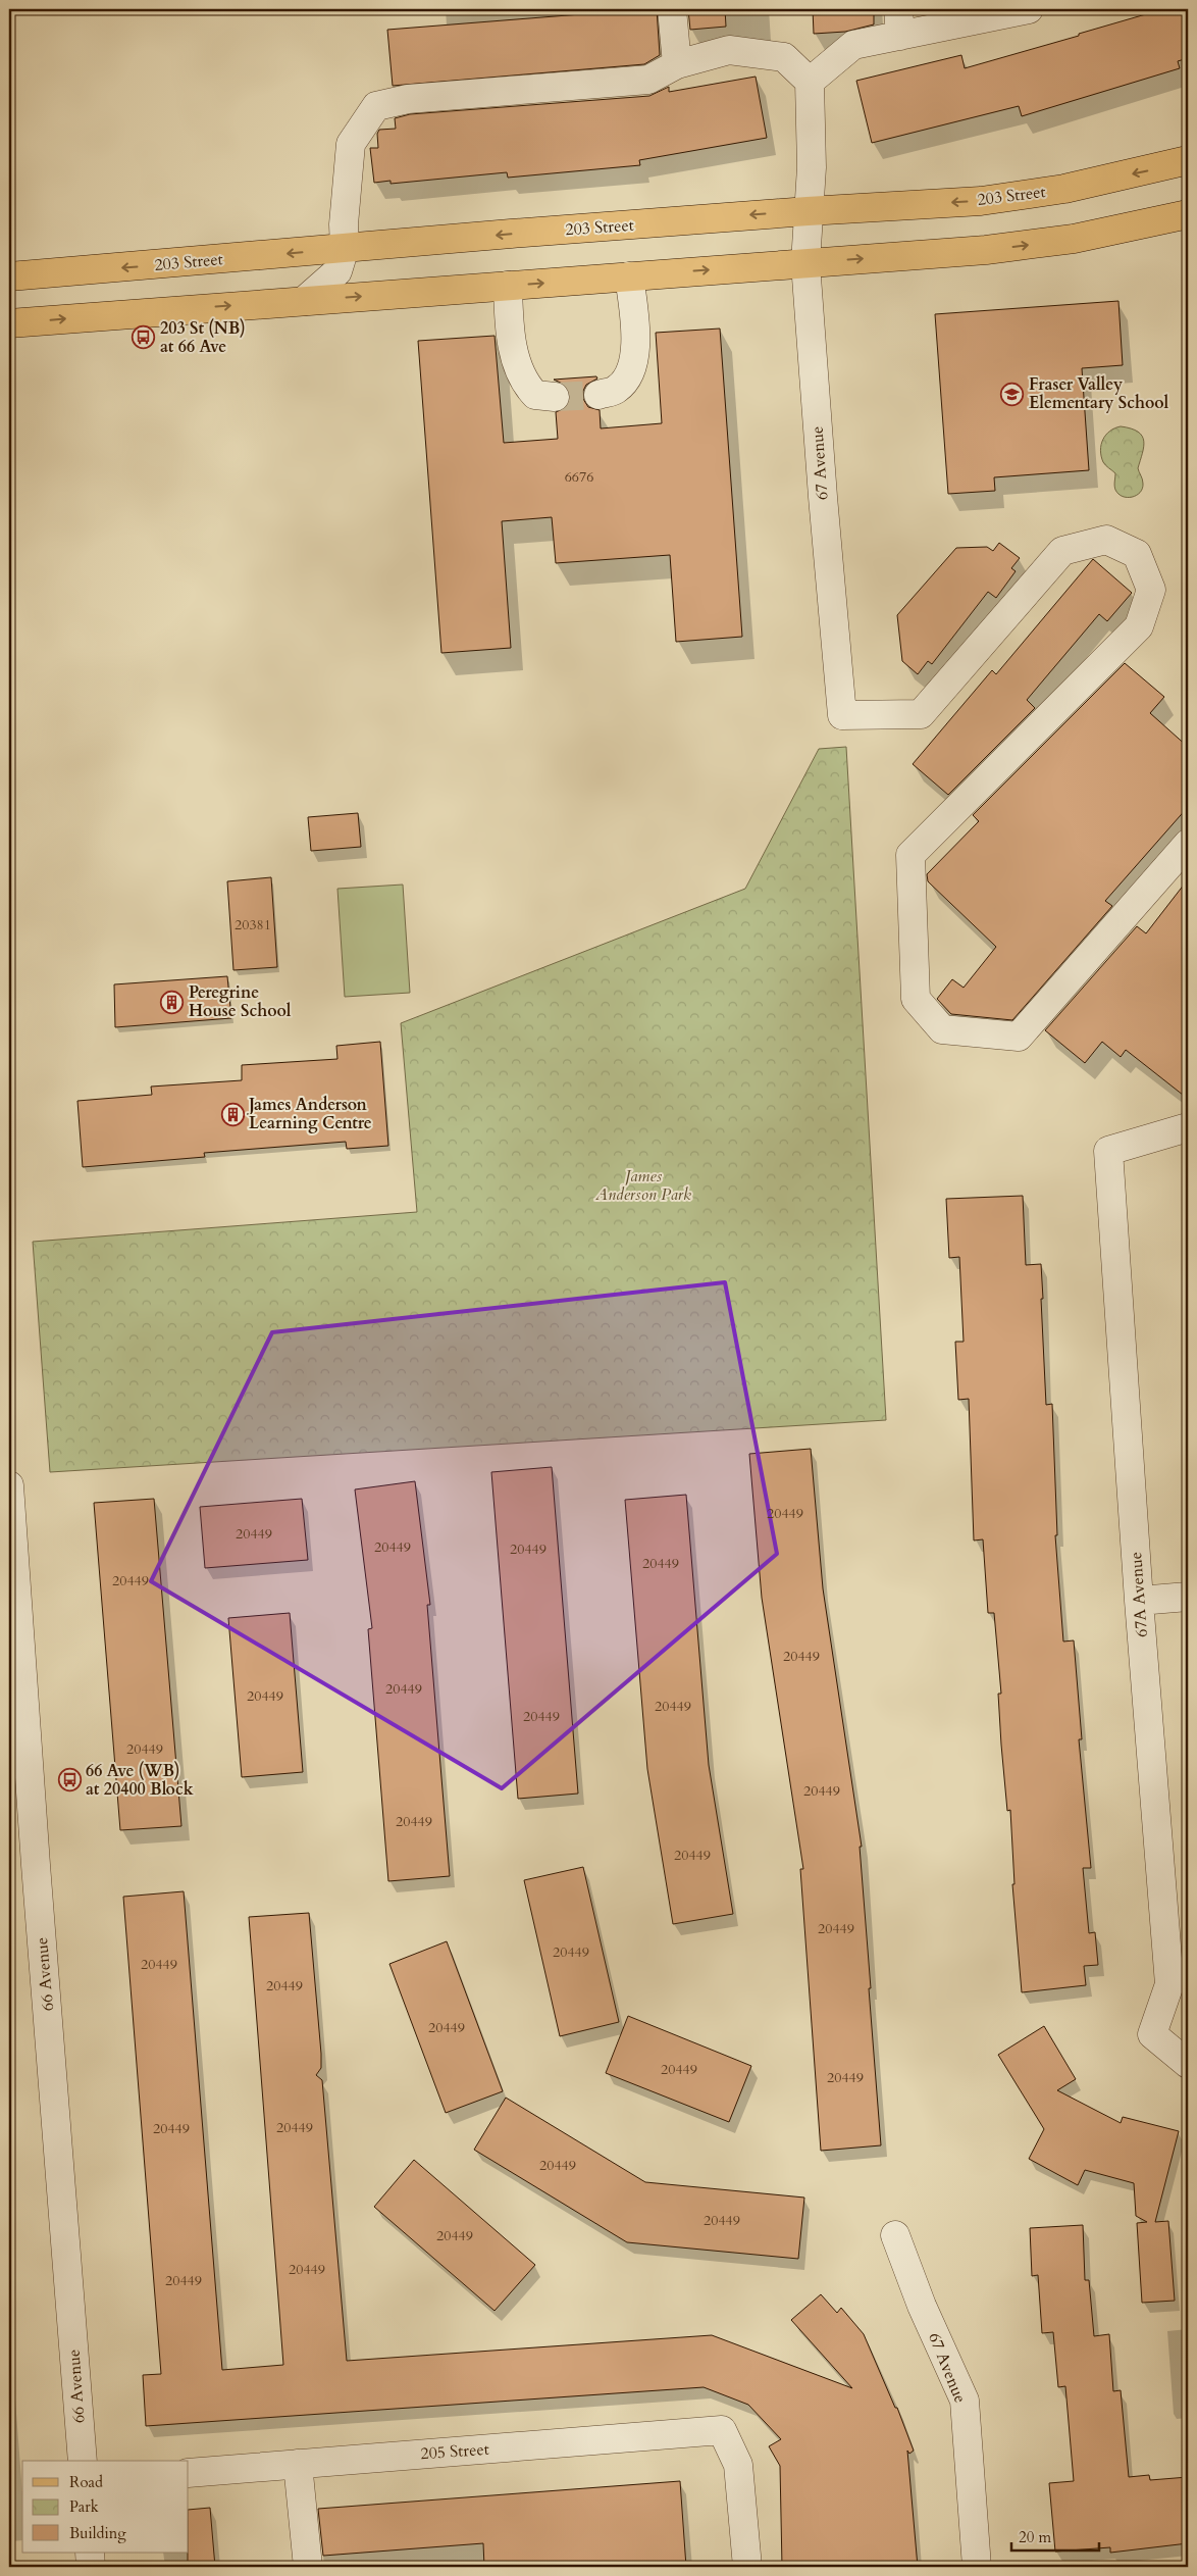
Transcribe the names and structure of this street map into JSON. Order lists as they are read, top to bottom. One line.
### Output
{"streets":{"main road":["203 Street"],"street":["67 Avenue","67A Avenue","66 Avenue","205 Street"]},"crossings":[["203 Street","67 Avenue"]],"parks":["James Anderson Park"],"places":{"bus stop":["203 St (NB) at 66 Ave","66 Ave (WB) at 20400 Block"],"school or university":["Fraser Valley Elementary School"],"building":["Peregrine House School","James Anderson Learning Centre"]},"house_numbers":["6676","20381","20449","20449","20449","20449","20449","20449","20449","20449","20449","20449","20449","20449","20449","20449","20449","20449","20449","20449","20449","20449","20449","20449","20449","20449","20449","20449","20449","20449","20449"],"legend":["Road","Park","Building"],"scale_bar":"20 m"}
